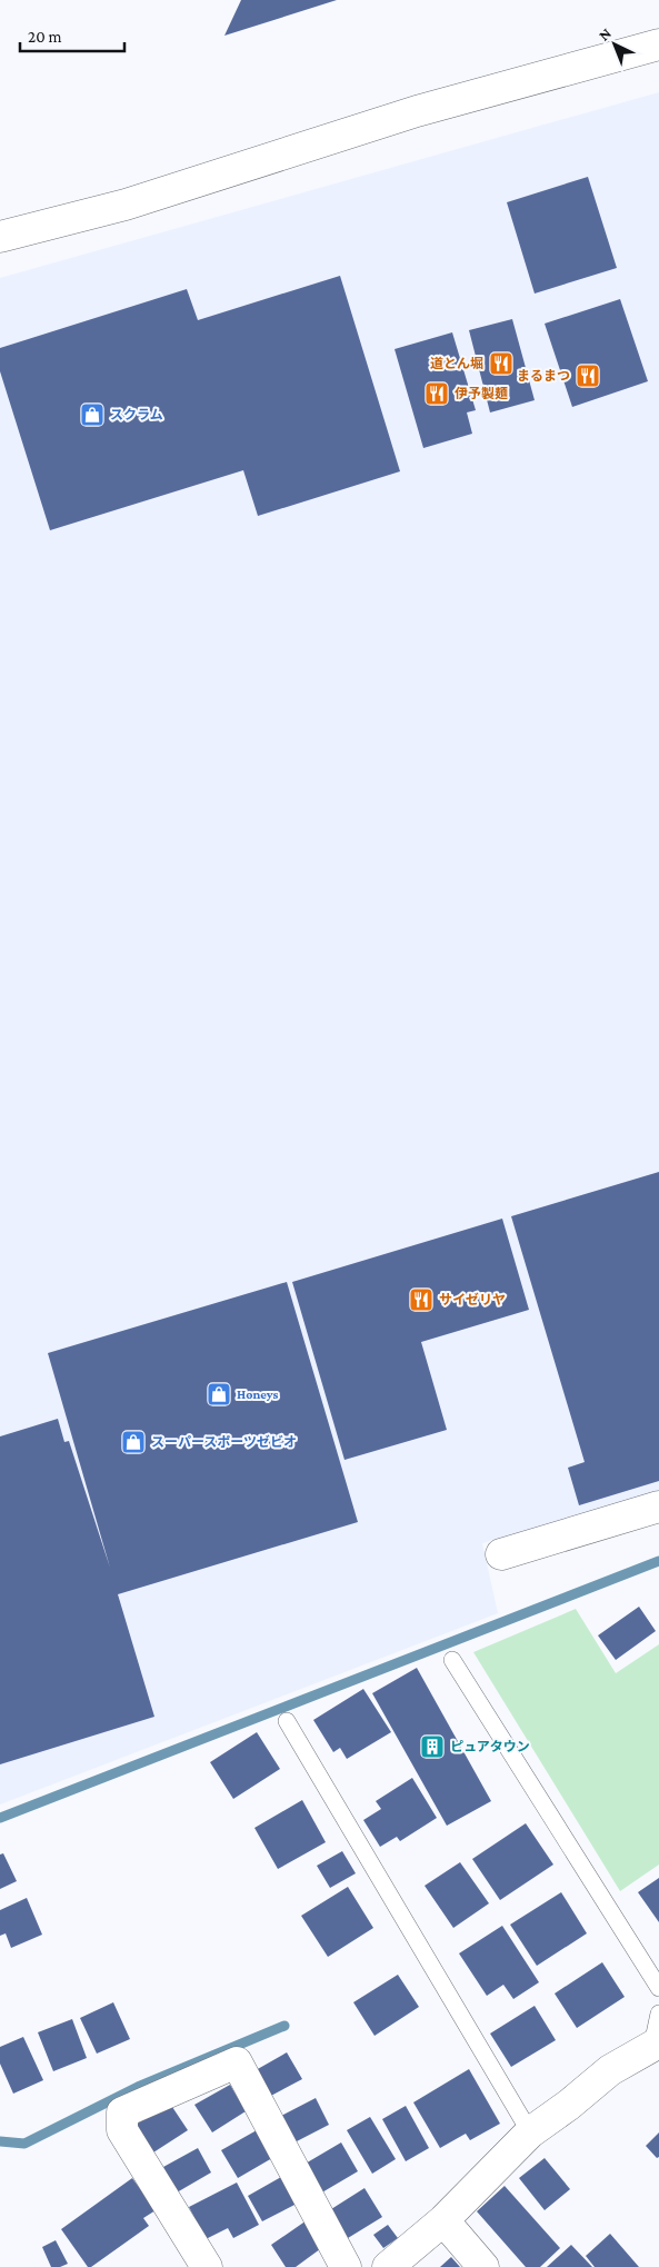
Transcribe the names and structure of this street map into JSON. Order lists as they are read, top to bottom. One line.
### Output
{"places":{"restaurant":["道とん堀","まるまつ","伊予製麺","サイゼリヤ"],"shop":["スクラム","Honeys","スーパースポーツゼビオ"],"building":["ピュアタウン"]},"scale_bar":"20 m","north":"top left"}
